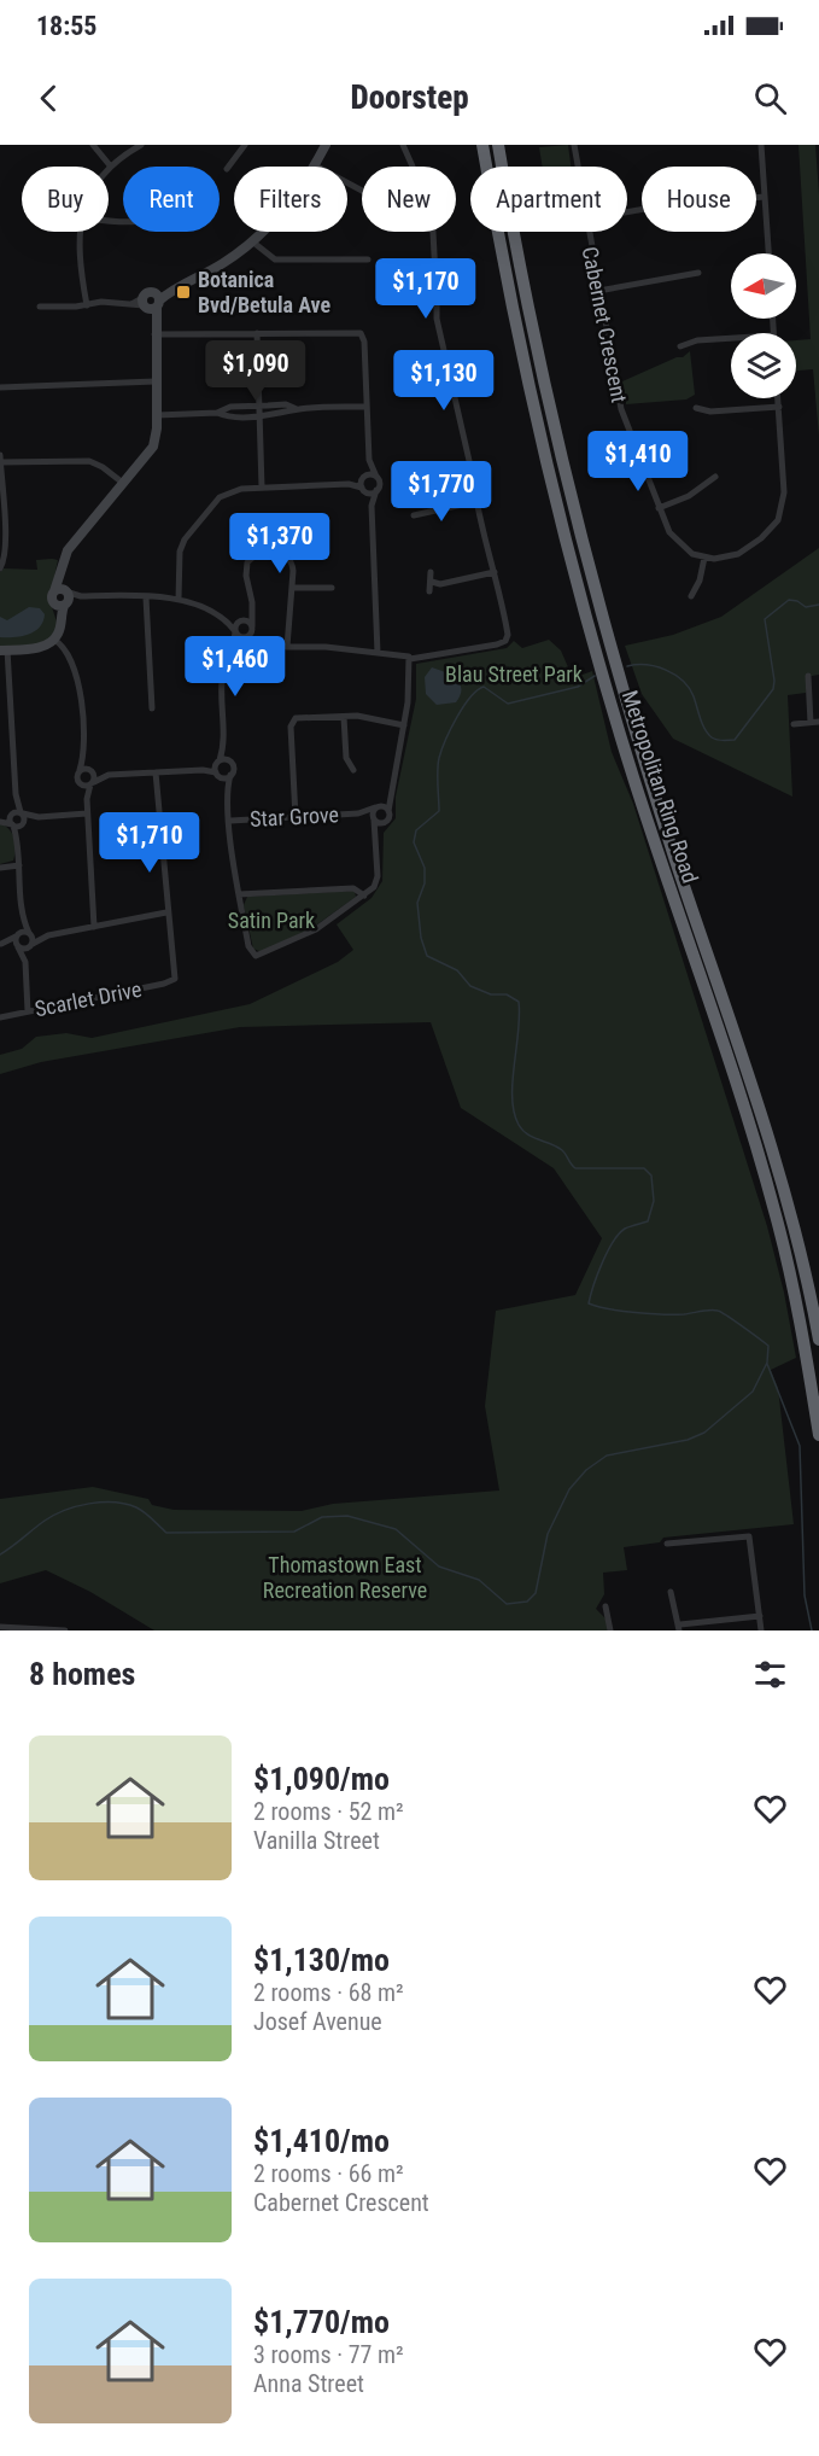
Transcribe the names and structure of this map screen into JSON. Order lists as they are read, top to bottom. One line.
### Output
{"streets":{"highway":["Metropolitan Ring Road"],"street":["Cabernet Crescent","Star Grove","Scarlet Drive"]},"parks":["Blau Street Park","Satin Park","Thomastown East Recreation Reserve"],"places":{"transit":["Botanica Bvd/Betula Ave"]},"north":"left","page":{"status":"18:55","header":"Doorstep","chip":["Buy","Rent","Filters","New","Apartment","House"],"price":["$1,170","$1,090","$1,130","$1,410","$1,770","$1,370","$1,460","$1,710"],"heading":"8 homes","list":[{"name":"$1,090/mo","note":"2 rooms · 52 m² · Vanilla Street"},{"name":"$1,130/mo","note":"2 rooms · 68 m² · Josef Avenue"},{"name":"$1,410/mo","note":"2 rooms · 66 m² · Cabernet Crescent"},{"name":"$1,770/mo","note":"3 rooms · 77 m² · Anna Street"}]}}
